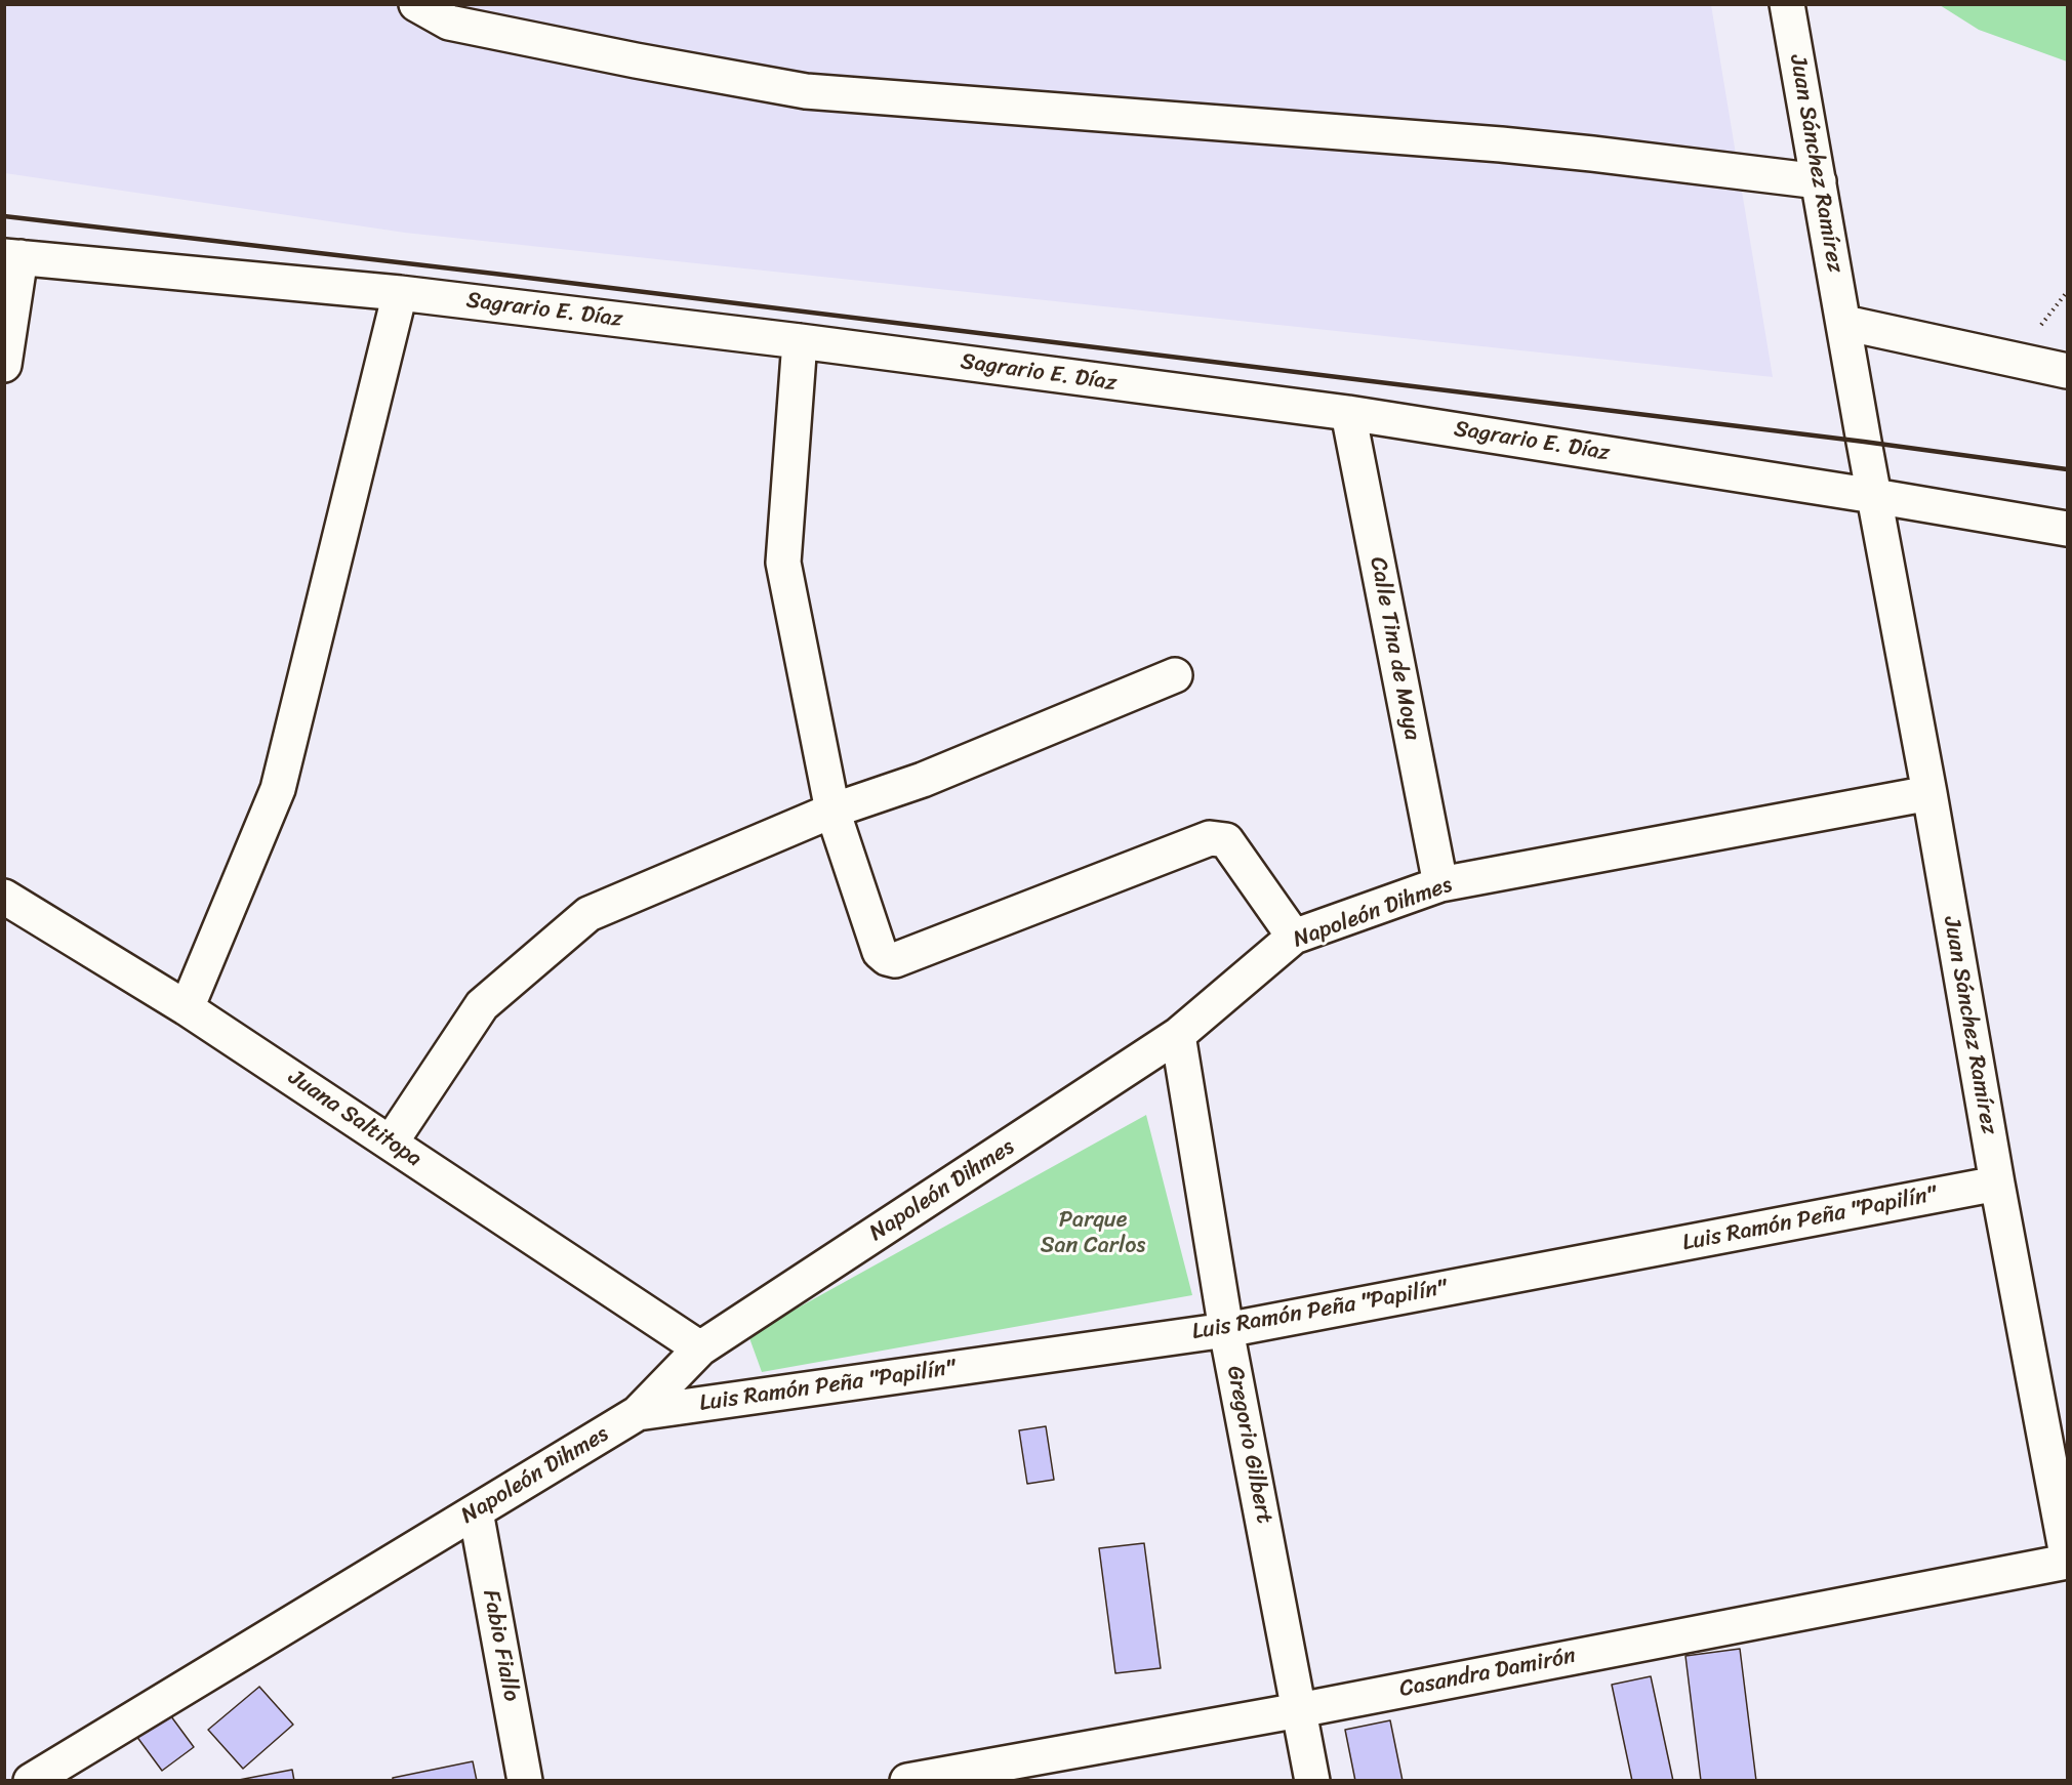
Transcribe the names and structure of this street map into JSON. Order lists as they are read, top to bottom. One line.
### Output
{"streets":{"street":["Juan Sánchez Ramírez","Sagrario E. Díaz","Calle Tina de Moya","Napoleón Dihmes","Juana Saltitopa","Luis Ramón Peña \"Papilín\"","Gregorio Gilbert","Fabio Fiallo","Casandra Damirón"]},"crossings":[["Juan Sánchez Ramírez","Sagrario E. Díaz"],["Juan Sánchez Ramírez","Napoleón Dihmes"],["Juan Sánchez Ramírez","Luis Ramón Peña \"Papilín\""],["Sagrario E. Díaz","Calle Tina de Moya"],["Calle Tina de Moya","Napoleón Dihmes"],["Napoleón Dihmes","Juana Saltitopa"],["Napoleón Dihmes","Luis Ramón Peña \"Papilín\""],["Napoleón Dihmes","Gregorio Gilbert"],["Napoleón Dihmes","Fabio Fiallo"],["Luis Ramón Peña \"Papilín\"","Gregorio Gilbert"],["Gregorio Gilbert","Casandra Damirón"]],"parks":["Parque San Carlos"]}
